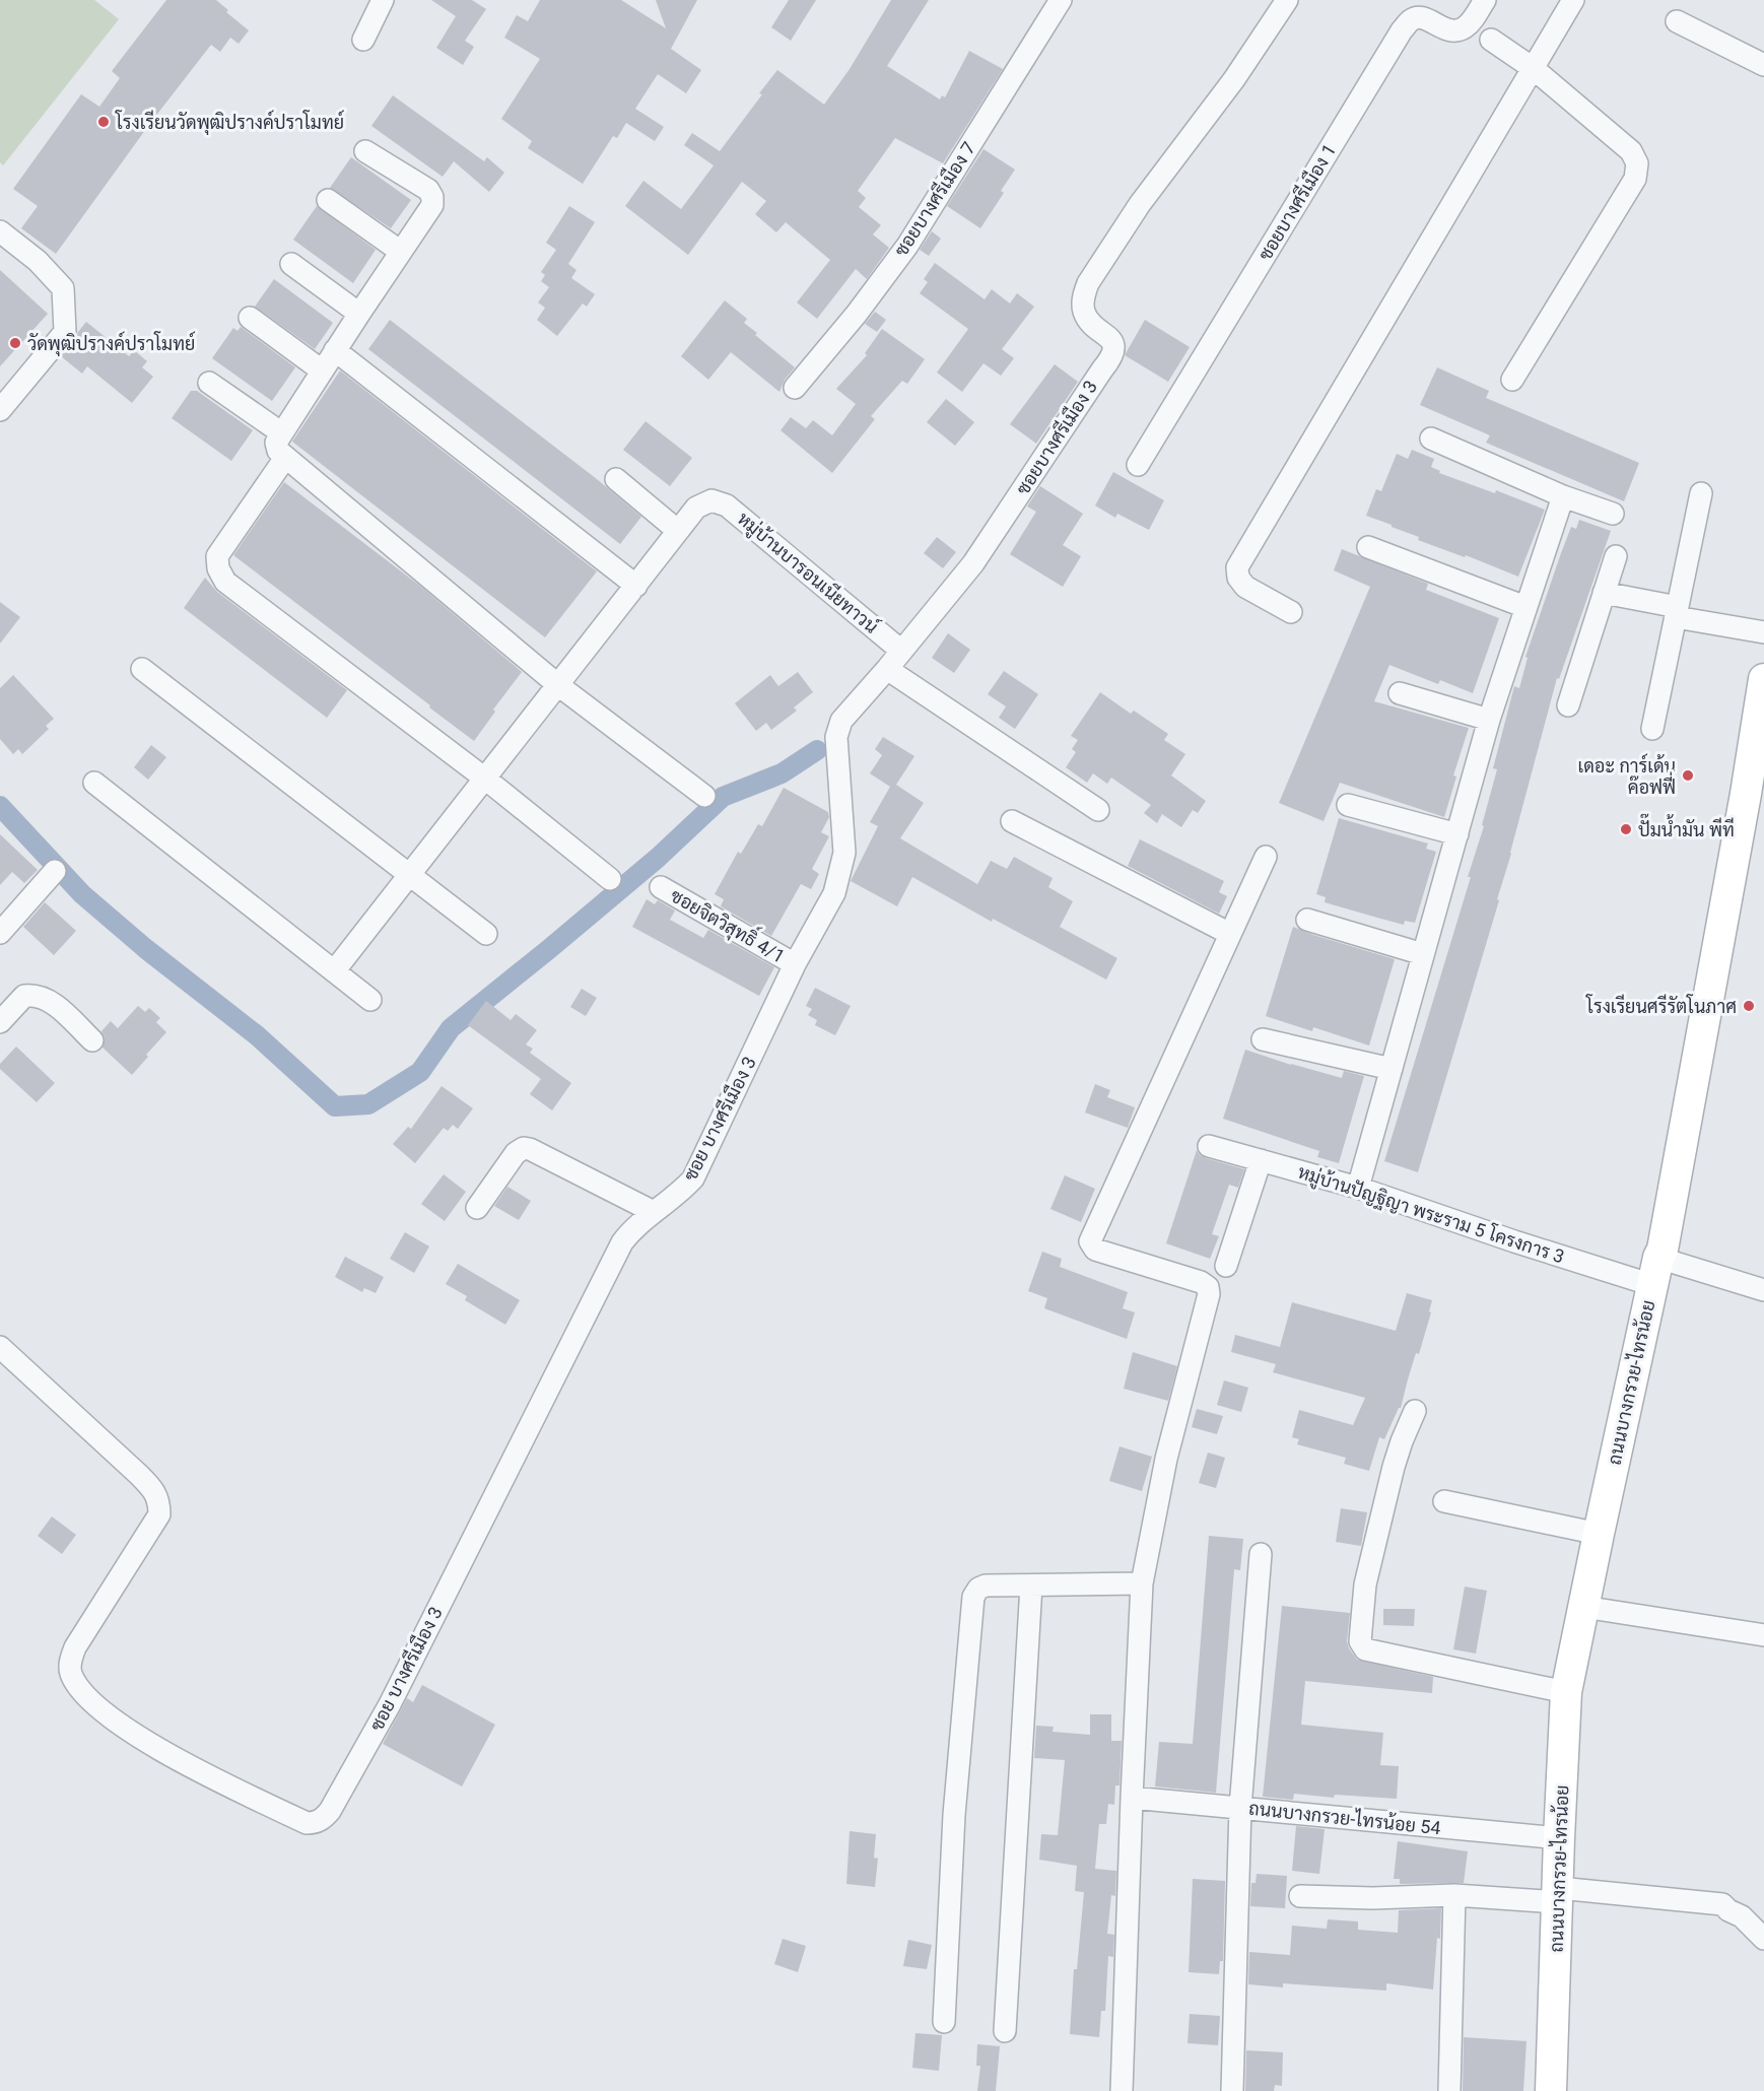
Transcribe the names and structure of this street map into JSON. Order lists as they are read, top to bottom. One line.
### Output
{"streets":{"main road":["ถนนบางกรวย-ไทรน้อย"],"street":["ซอยบางศรีเมือง 7","ซอยบางศรีเมือง 1","ซอยบางศรีเมือง 3","หมู่บ้านบารอนเนียทาวน์","ซอยจิตวิสุทธิ์ 4/1","ซอย บางศรีเมือง 3","หมู่บ้านปัญฐิญา พระราม 5 โครงการ 3","ถนนบางกรวย-ไทรน้อย 54"]},"crossings":[["ซอยบางศรีเมือง 3","หมู่บ้านบารอนเนียทาวน์"],["ซอยบางศรีเมือง 3","ซอย บางศรีเมือง 3"],["ซอยจิตวิสุทธิ์ 4/1","ซอย บางศรีเมือง 3"],["หมู่บ้านปัญฐิญา พระราม 5 โครงการ 3","ถนนบางกรวย-ไทรน้อย"],["ถนนบางกรวย-ไทรน้อย","ถนนบางกรวย-ไทรน้อย 54"]],"places":["โรงเรียนวัดพุฒิปรางค์ปราโมทย์","วัดพุฒิปรางค์ปราโมทย์","เดอะ การ์เด้น ค๊อฟฟี่","ปั๊มน้ำมัน พีที","โรงเรียนศรีรัตโนภาศ"]}
